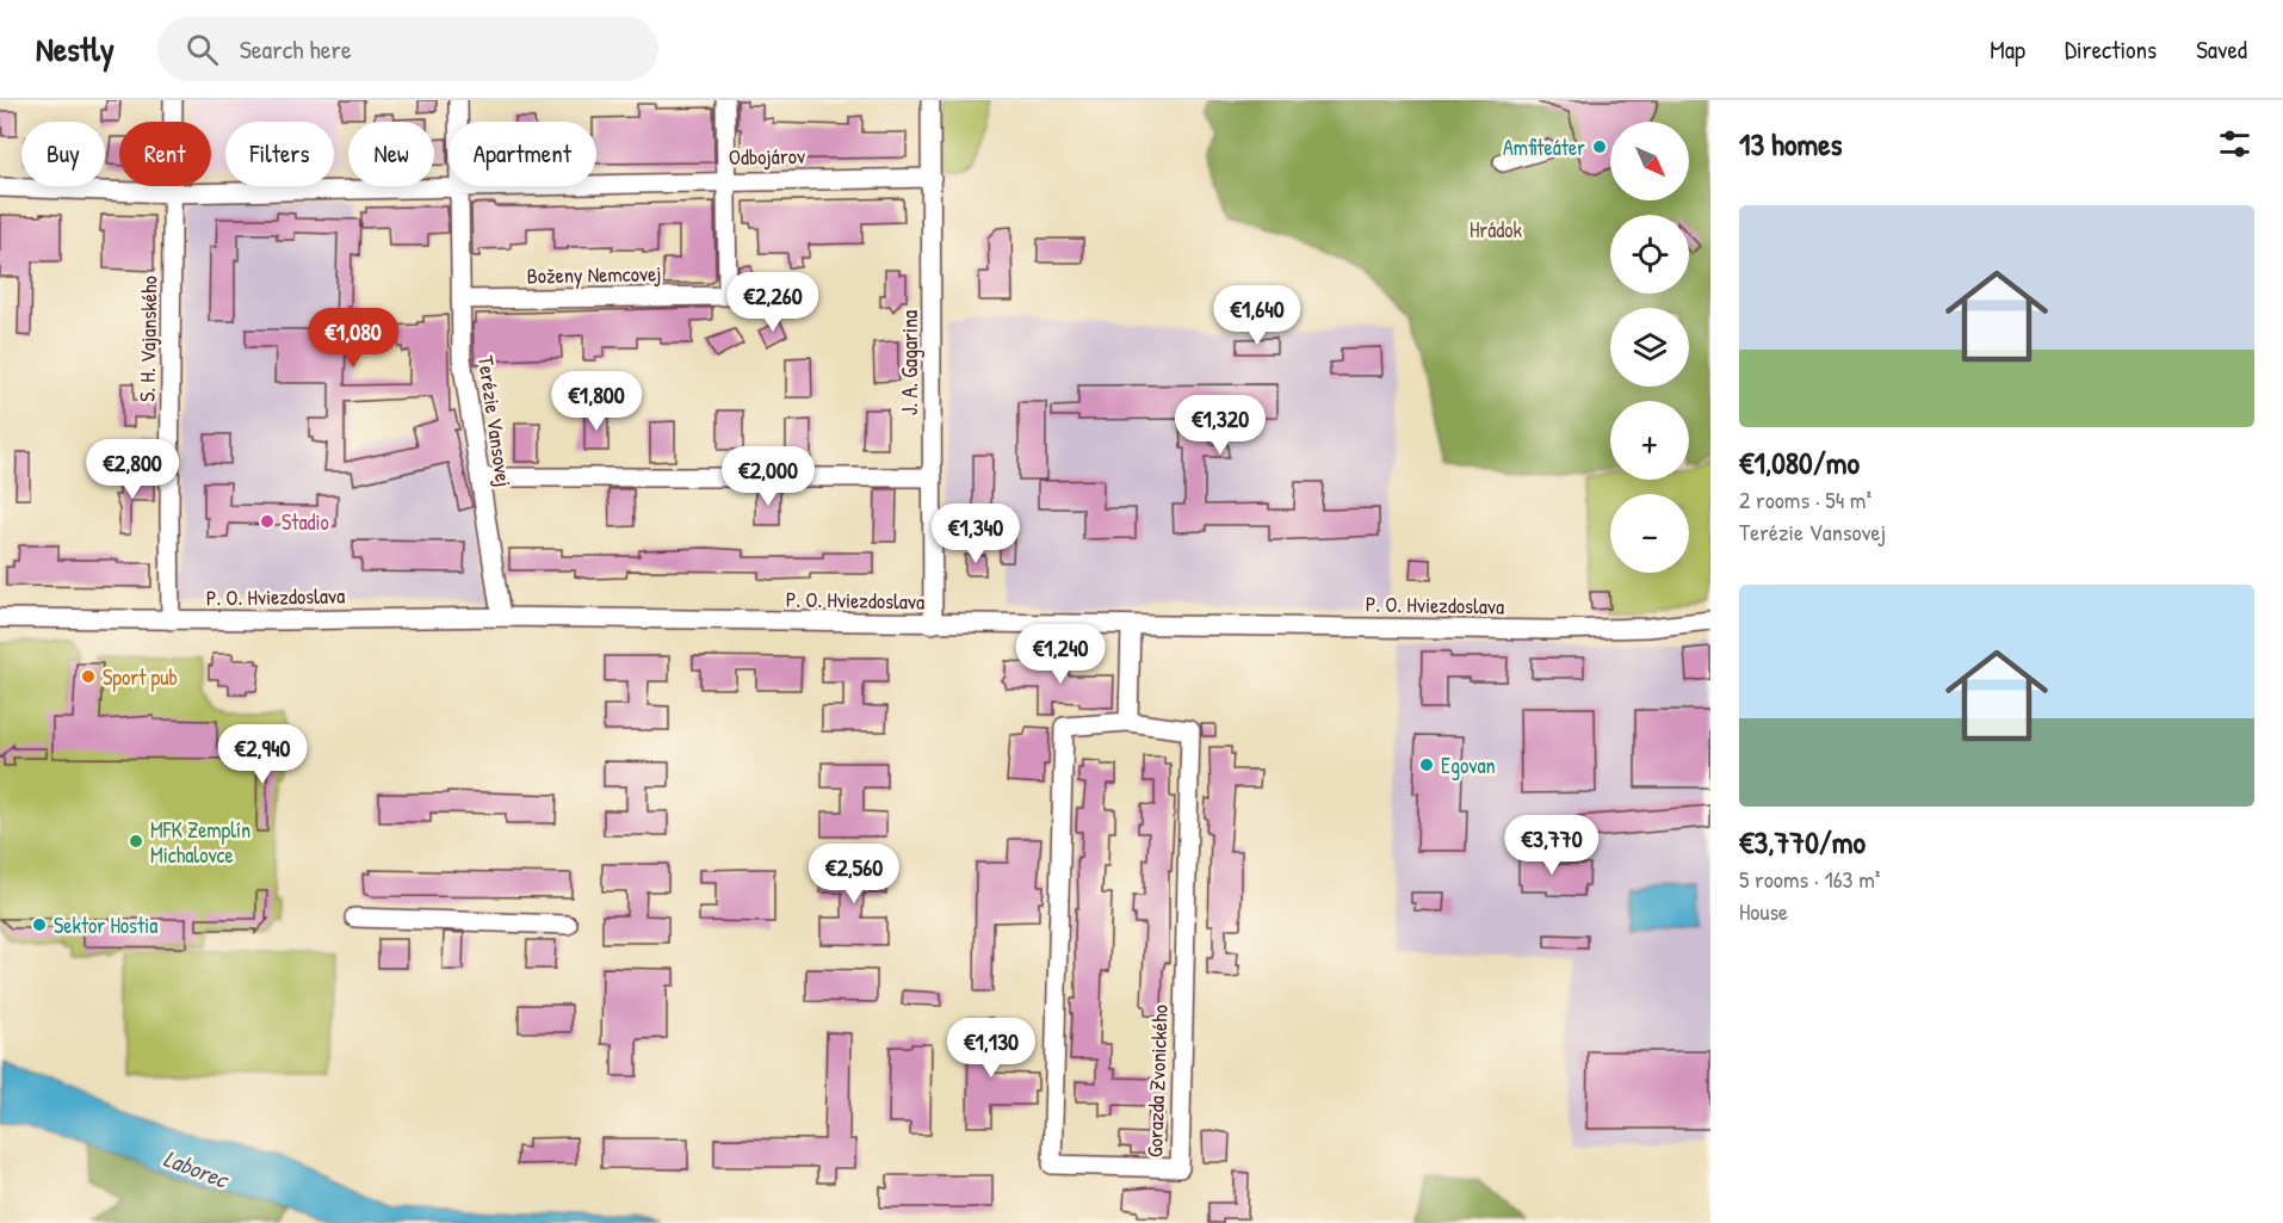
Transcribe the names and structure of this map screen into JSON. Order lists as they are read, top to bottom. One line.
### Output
{"streets":{"street":["Odbojárov","Boženy Nemcovej","S. H. Vajanského","J. A. Gagarina","Terézie Vansovej","P. O. Hviezdoslava","Gorazda Zvonického"]},"crossings":[["Odbojárov","Boženy Nemcovej"],["Odbojárov","S. H. Vajanského"],["Odbojárov","J. A. Gagarina"],["Odbojárov","Terézie Vansovej"],["Boženy Nemcovej","Terézie Vansovej"],["S. H. Vajanského","P. O. Hviezdoslava"],["J. A. Gagarina","P. O. Hviezdoslava"],["Terézie Vansovej","P. O. Hviezdoslava"]],"water":["Laborec"],"parks":["Hrádok"],"places":["Amfiteáter","Stadio","Sport pub","Egovan","MFK Zemplín Michalovce","Sektor Hostia"],"north":"bottom right","page":{"header":"Nestly","search":"Search here","nav":["Map","Directions","Saved"],"heading":"13 homes","map_buttons":["+","−"],"chip":["Buy","Rent","Filters","New","Apartment"],"list":[{"name":"€1,080/mo","note":"2 rooms · 54 m² · Terézie Vansovej"},{"name":"€3,770/mo","note":"5 rooms · 163 m² · House"}],"price":["€2,260","€1,640","€1,080","€1,800","€1,320","€2,800","€2,000","€1,340","€1,240","€2,940","€3,770","€2,560","€1,130"]}}
